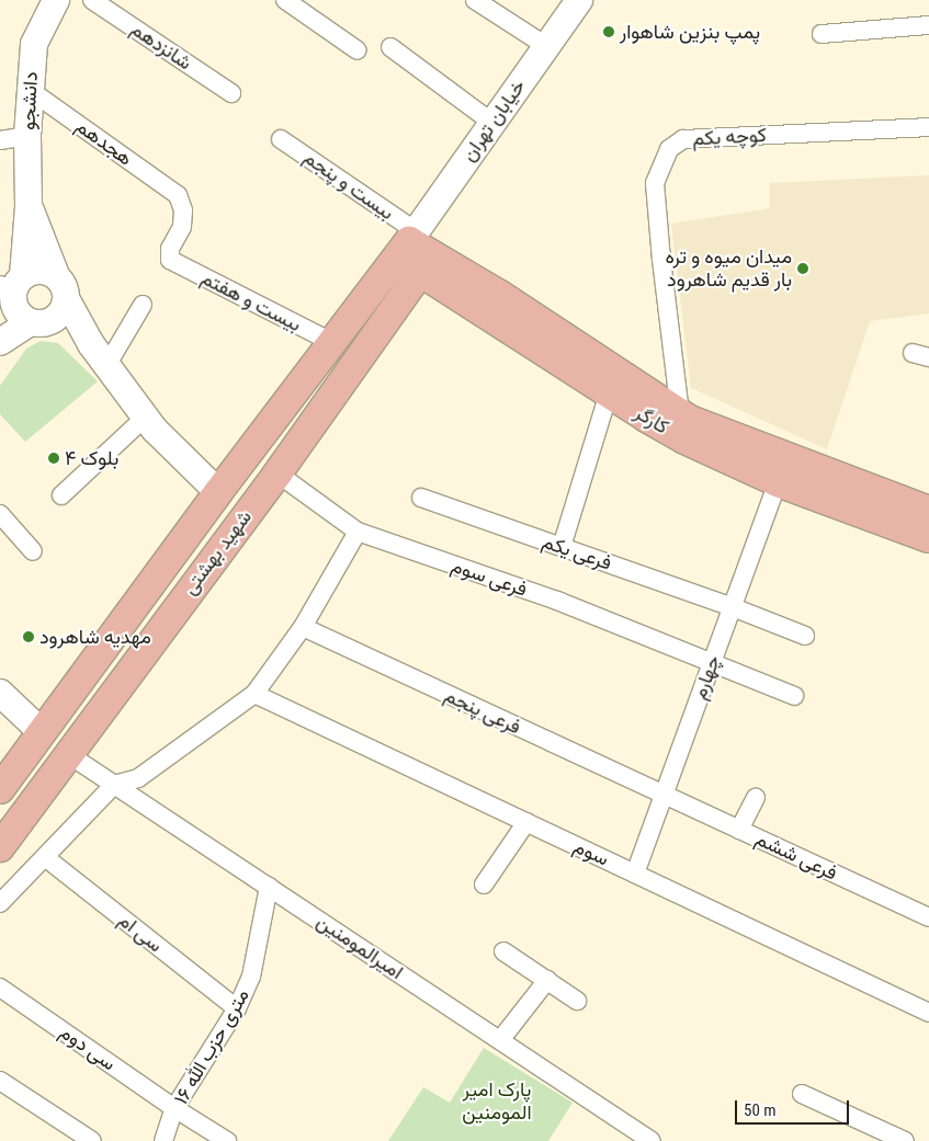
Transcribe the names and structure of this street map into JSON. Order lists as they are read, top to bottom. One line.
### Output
{"streets":{"main road":["کارگر","شهید بهشتی"],"street":["شانزدهم","دانشجو","خیابان تهران","کوچه یکم","هجدهم","بیست و پنجم","بیست و هفتم","فرعی یکم","فرعی سوم","چهارم","فرعی پنجم","سوم","فرعی ششم","سی ام","امیرالمومنین","۱۶ متری حزب الله","سی دوم"]},"crossings":[["دانشجو","هجدهم"],["خیابان تهران","بیست و پنجم"],["خیابان تهران","کارگر"],["خیابان تهران","شهید بهشتی"],["کوچه یکم","کارگر"],["هجدهم","بیست و هفتم"],["بیست و پنجم","کارگر"],["بیست و پنجم","شهید بهشتی"],["بیست و هفتم","شهید بهشتی"],["کارگر","شهید بهشتی"],["کارگر","چهارم"],["شهید بهشتی","فرعی سوم"],["شهید بهشتی","امیرالمومنین"],["فرعی یکم","چهارم"],["فرعی سوم","چهارم"],["چهارم","فرعی پنجم"],["چهارم","سوم"],["چهارم","فرعی ششم"],["فرعی پنجم","فرعی ششم"],["سی ام","۱۶ متری حزب الله"],["امیرالمومنین","۱۶ متری حزب الله"],["۱۶ متری حزب الله","سی دوم"]],"parks":["پارک امیر المومنین"],"places":["پمپ بنزین شاهوار","میدان میوه و تره بار قدیم شاهرود","بلوک ۴","مهدیه شاهرود"],"scale_bar":"50 m"}
